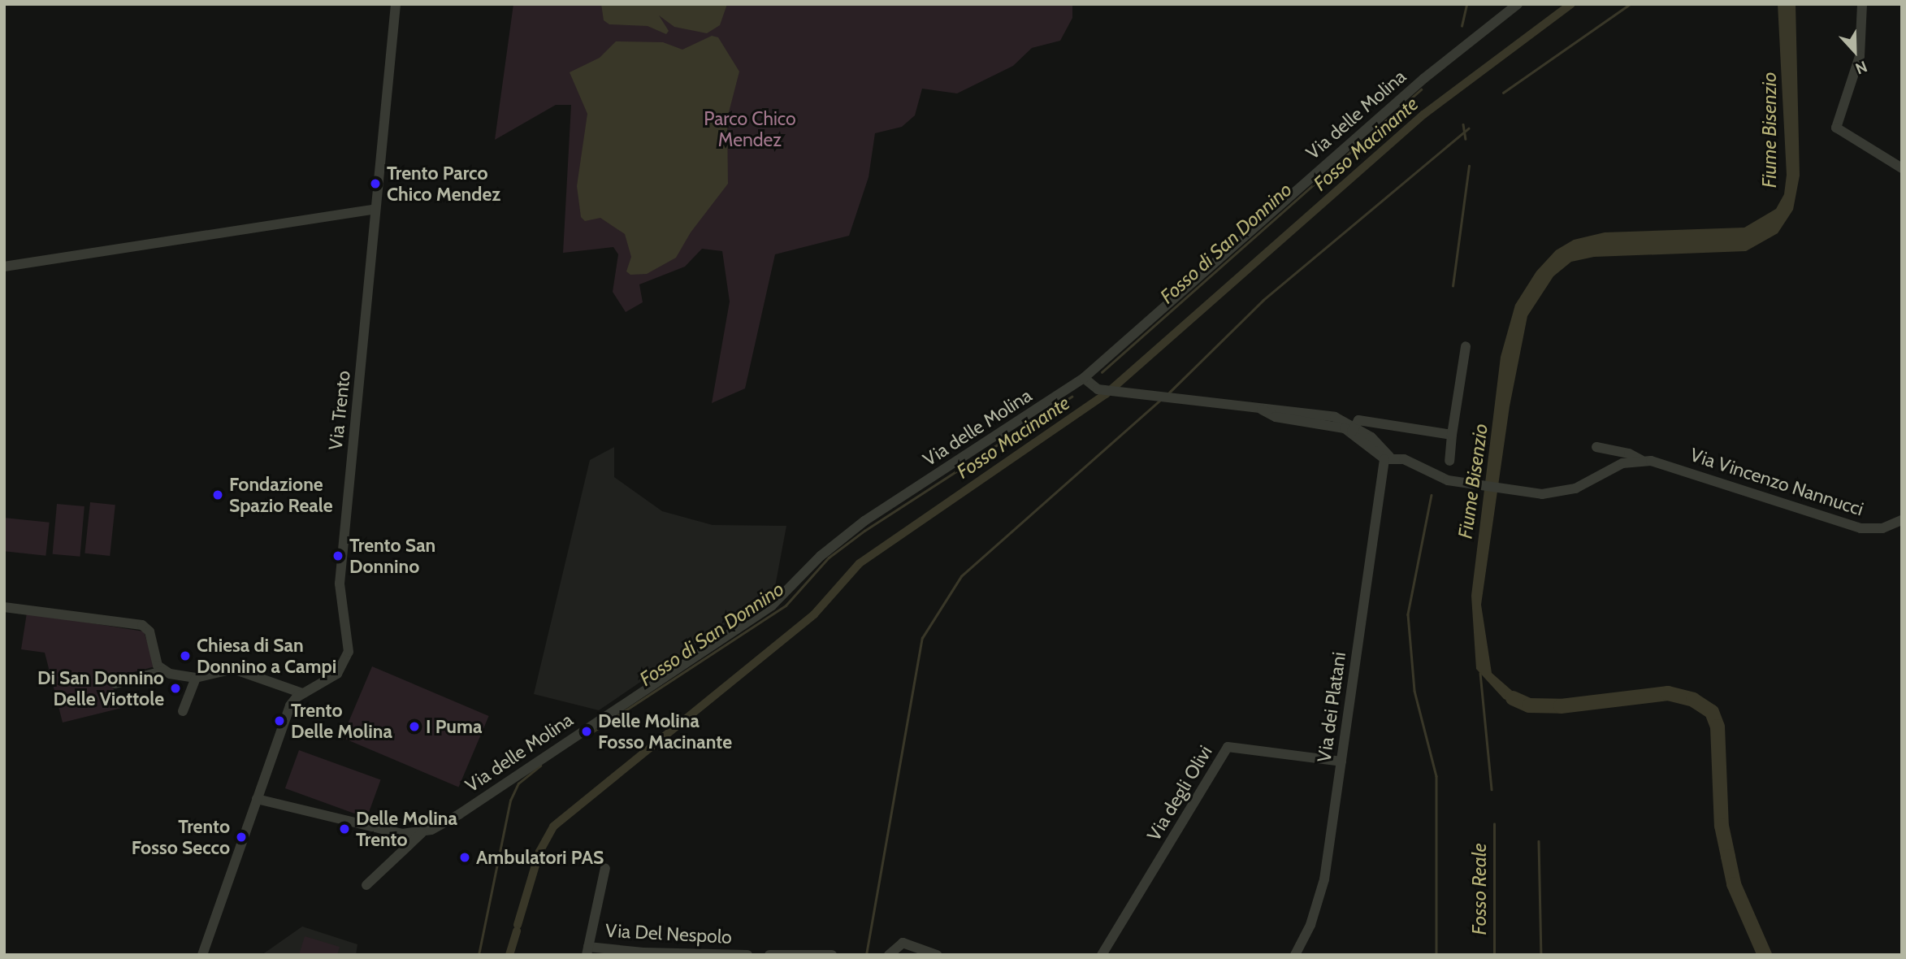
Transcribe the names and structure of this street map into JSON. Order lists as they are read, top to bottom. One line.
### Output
{"streets":{"street":["Via delle Molina","Via Trento","Via Vincenzo Nannucci","Via dei Platani","Via degli Olivi","Via Del Nespolo"]},"crossings":[["Via delle Molina","Via Trento"],["Via Vincenzo Nannucci","Via dei Platani"],["Via dei Platani","Via degli Olivi"]],"water":["Fiume Bisenzio","Fosso Macinante","Fosso di San Donnino","Fosso Reale"],"parks":["Parco Chico Mendez"],"places":["Trento Parco Chico Mendez","Fondazione Spazio Reale","Trento San Donnino","Chiesa di San Donnino a Campi","Di San Donnino Delle Viottole","Trento Delle Molina","I Puma","Delle Molina Fosso Macinante","Delle Molina Trento","Trento Fosso Secco","Ambulatori PAS"],"north":"bottom"}
